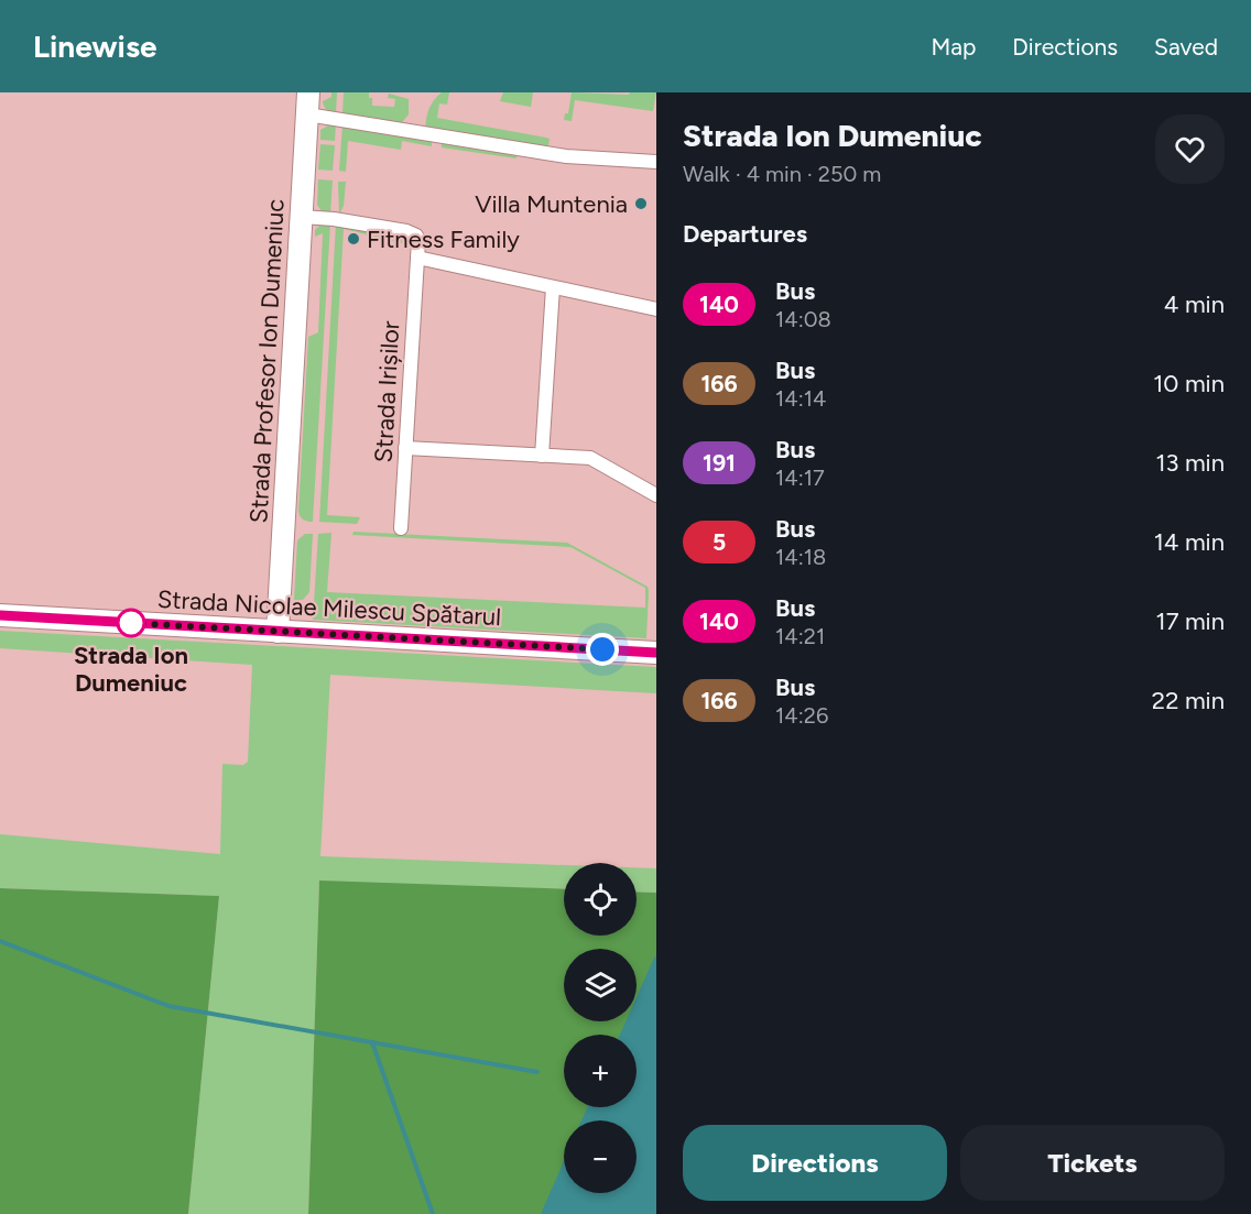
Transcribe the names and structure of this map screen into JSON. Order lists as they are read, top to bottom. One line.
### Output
{"streets":{"main road":["Strada Profesor Ion Dumeniuc","Strada Nicolae Milescu Spătarul"],"street":["Strada Irișilor"]},"crossings":[["Strada Profesor Ion Dumeniuc","Strada Nicolae Milescu Spătarul"]],"places":["Villa Muntenia","Fitness Family","Strada Ion Dumeniuc"],"lines":["bus line 140"],"page":{"header":"Linewise","nav":["Map","Directions","Saved"],"heading":[["Strada Ion Dumeniuc","Walk · 4 min · 250 m"],"Departures"],"list":[{"mark":"140","name":"Bus","note":"14:08","value":"4 min"},{"mark":"166","name":"Bus","note":"14:14","value":"10 min"},{"mark":"191","name":"Bus","note":"14:17","value":"13 min"},{"mark":"5","name":"Bus","note":"14:18","value":"14 min"},{"mark":"140","name":"Bus","note":"14:21","value":"17 min"},{"mark":"166","name":"Bus","note":"14:26","value":"22 min"}],"map_buttons":["+","−"],"buttons":["Directions","Tickets"]}}
